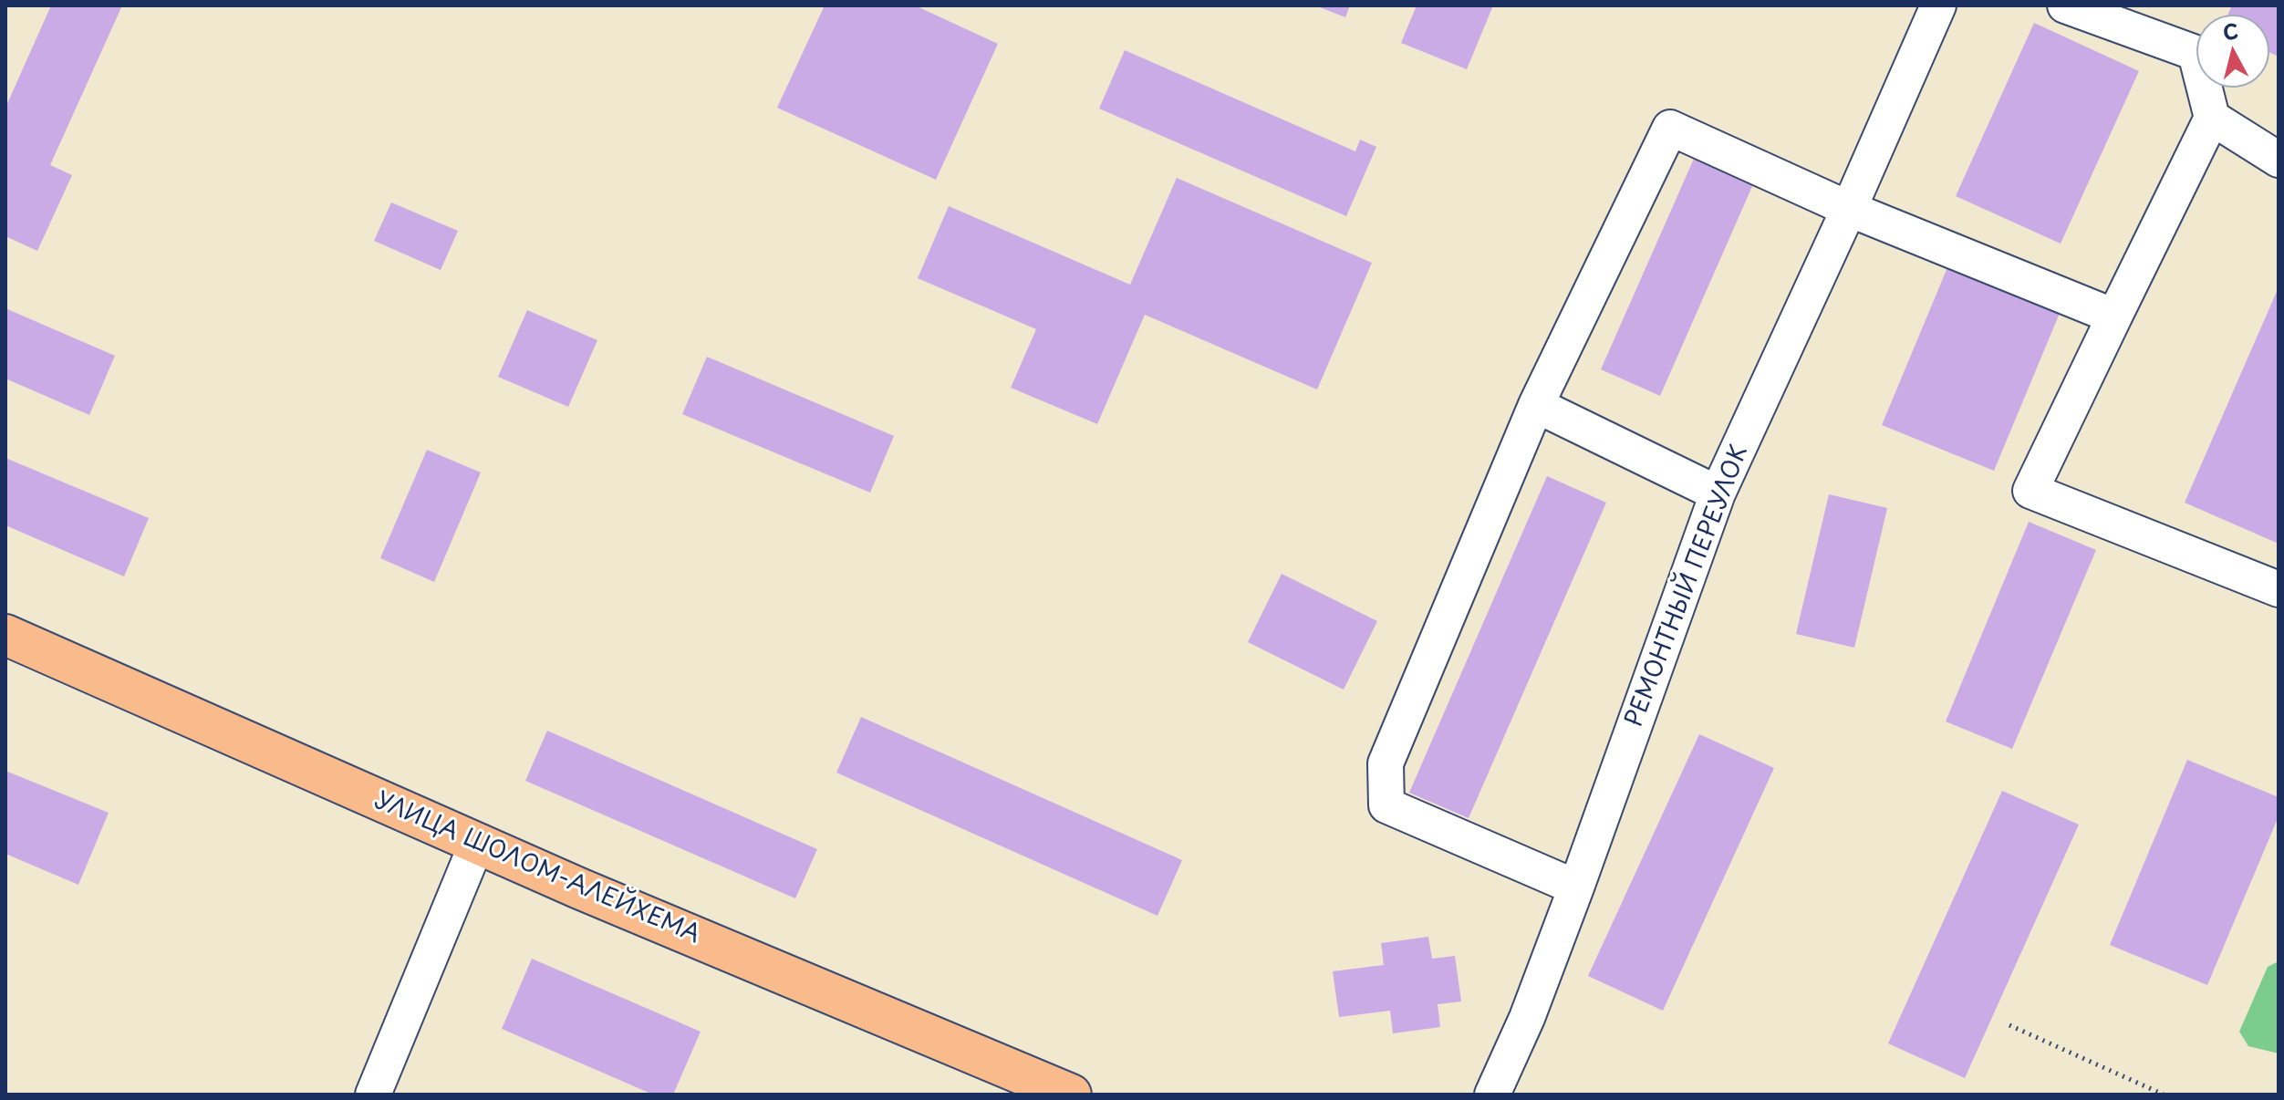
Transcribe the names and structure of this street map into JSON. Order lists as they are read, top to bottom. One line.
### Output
{"streets":{"main road":["УЛИЦА ШОЛОМ-АЛЕЙХЕМА"],"street":["РЕМОНТНЫЙ ПЕРЕУЛОК"]},"north":"top"}
